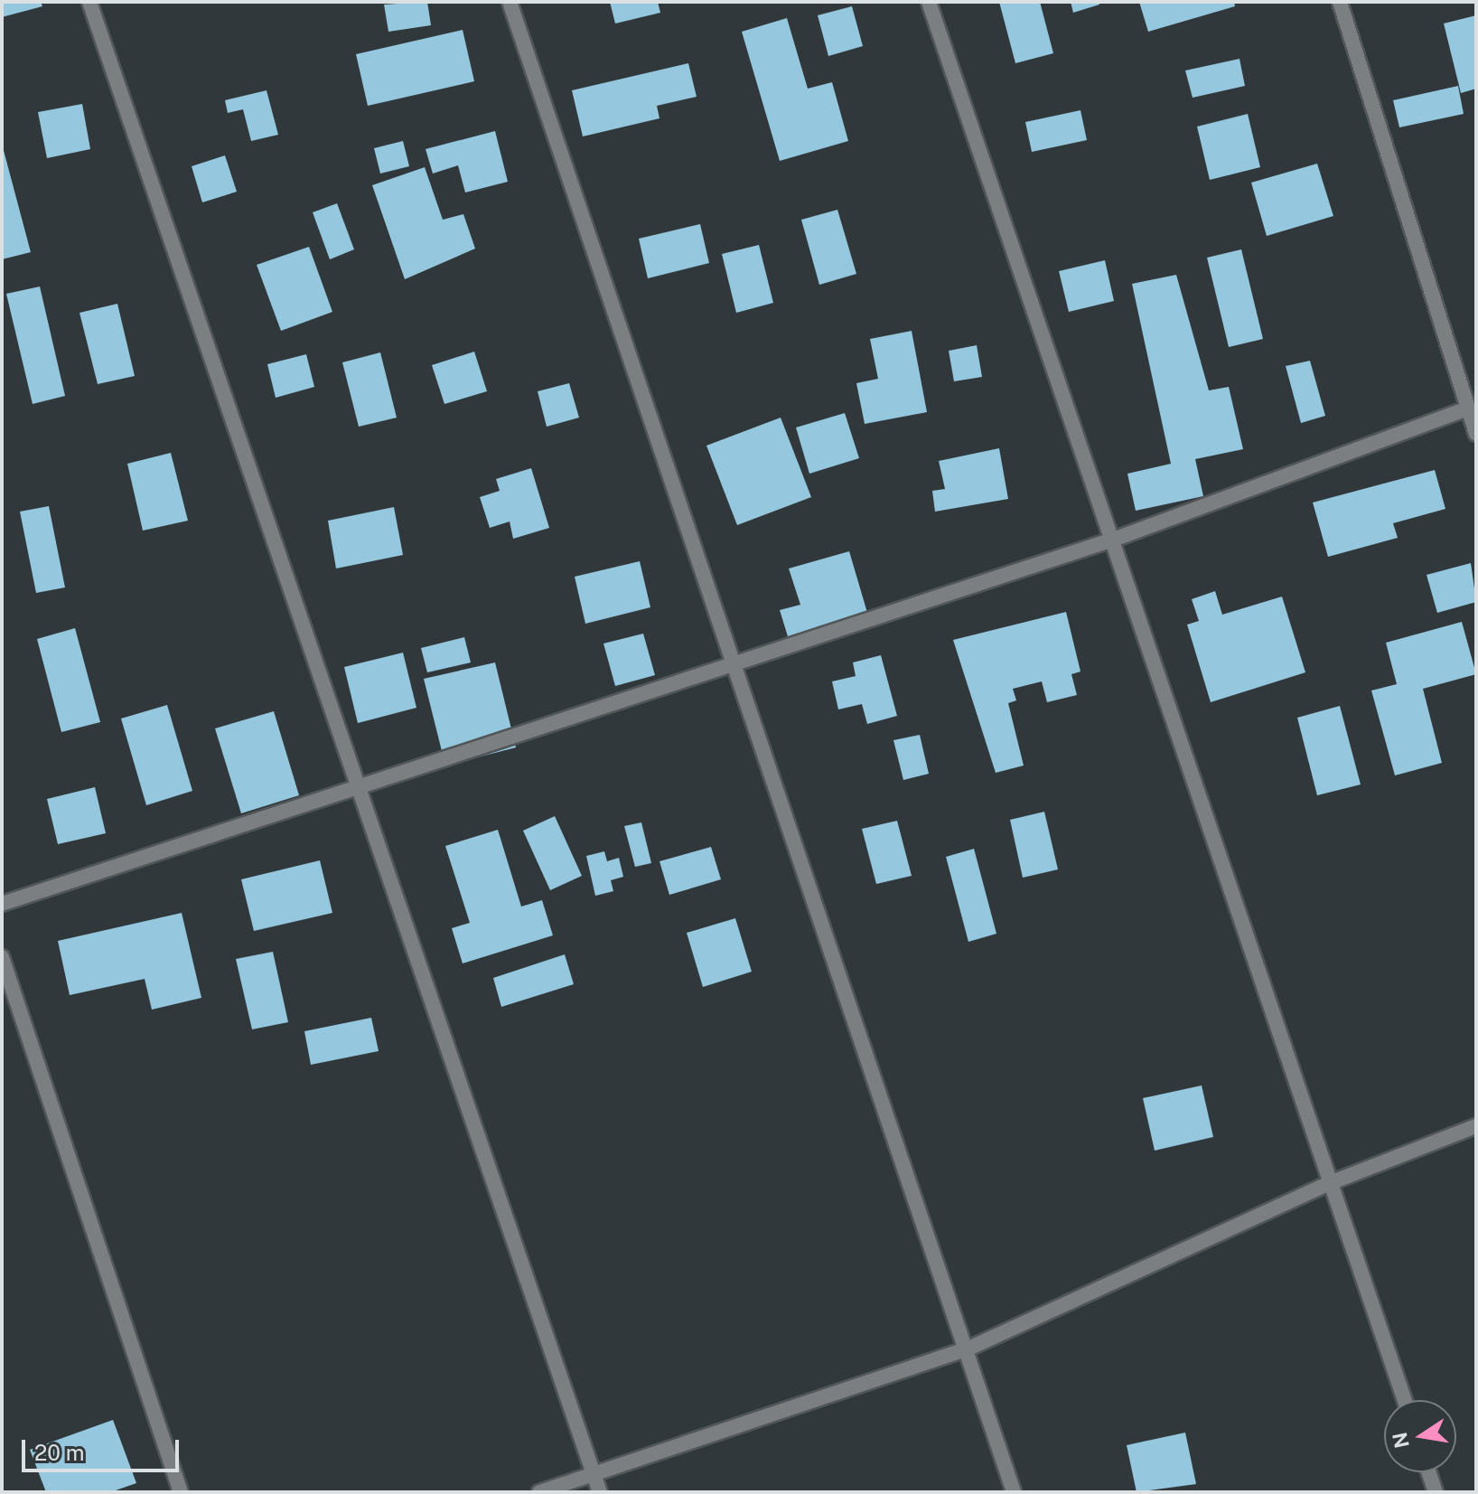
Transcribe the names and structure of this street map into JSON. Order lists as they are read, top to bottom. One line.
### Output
{"scale_bar":"20 m","north":"left"}
